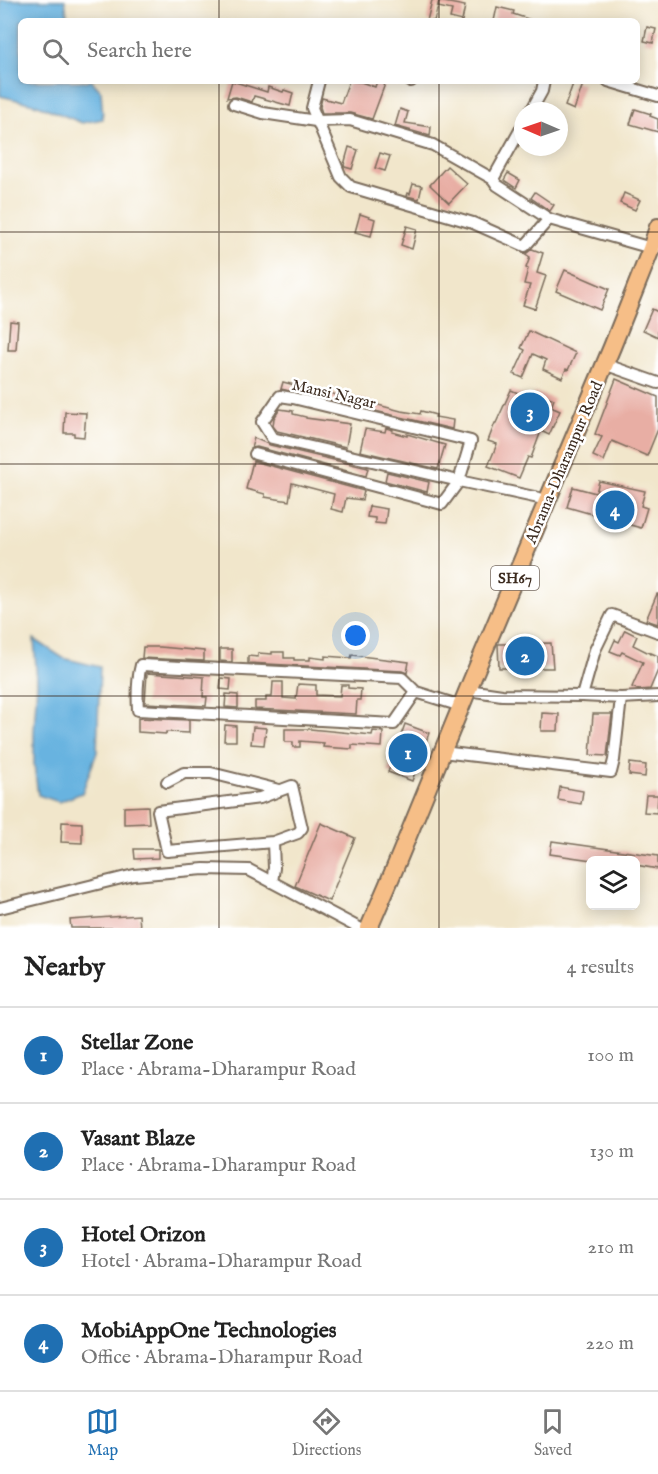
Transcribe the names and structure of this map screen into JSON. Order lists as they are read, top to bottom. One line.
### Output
{"streets":{"main road":["Abrama-Dharampur Road","SH67"],"street":["Mansi Nagar"]},"crossings":[["Mansi Nagar","Abrama-Dharampur Road"]],"north":"left","page":{"search":"Search here","pins":["3","4","2","1"],"heading":["Nearby","4 results"],"list":[{"mark":"1","name":"Stellar Zone","note":"Place · Abrama-Dharampur Road","value":"100 m"},{"mark":"2","name":"Vasant Blaze","note":"Place · Abrama-Dharampur Road","value":"130 m"},{"mark":"3","name":"Hotel Orizon","note":"Hotel · Abrama-Dharampur Road","value":"210 m"},{"mark":"4","name":"MobiAppOne Technologies","note":"Office · Abrama-Dharampur Road","value":"220 m"}],"nav":["Map","Directions","Saved"]}}
